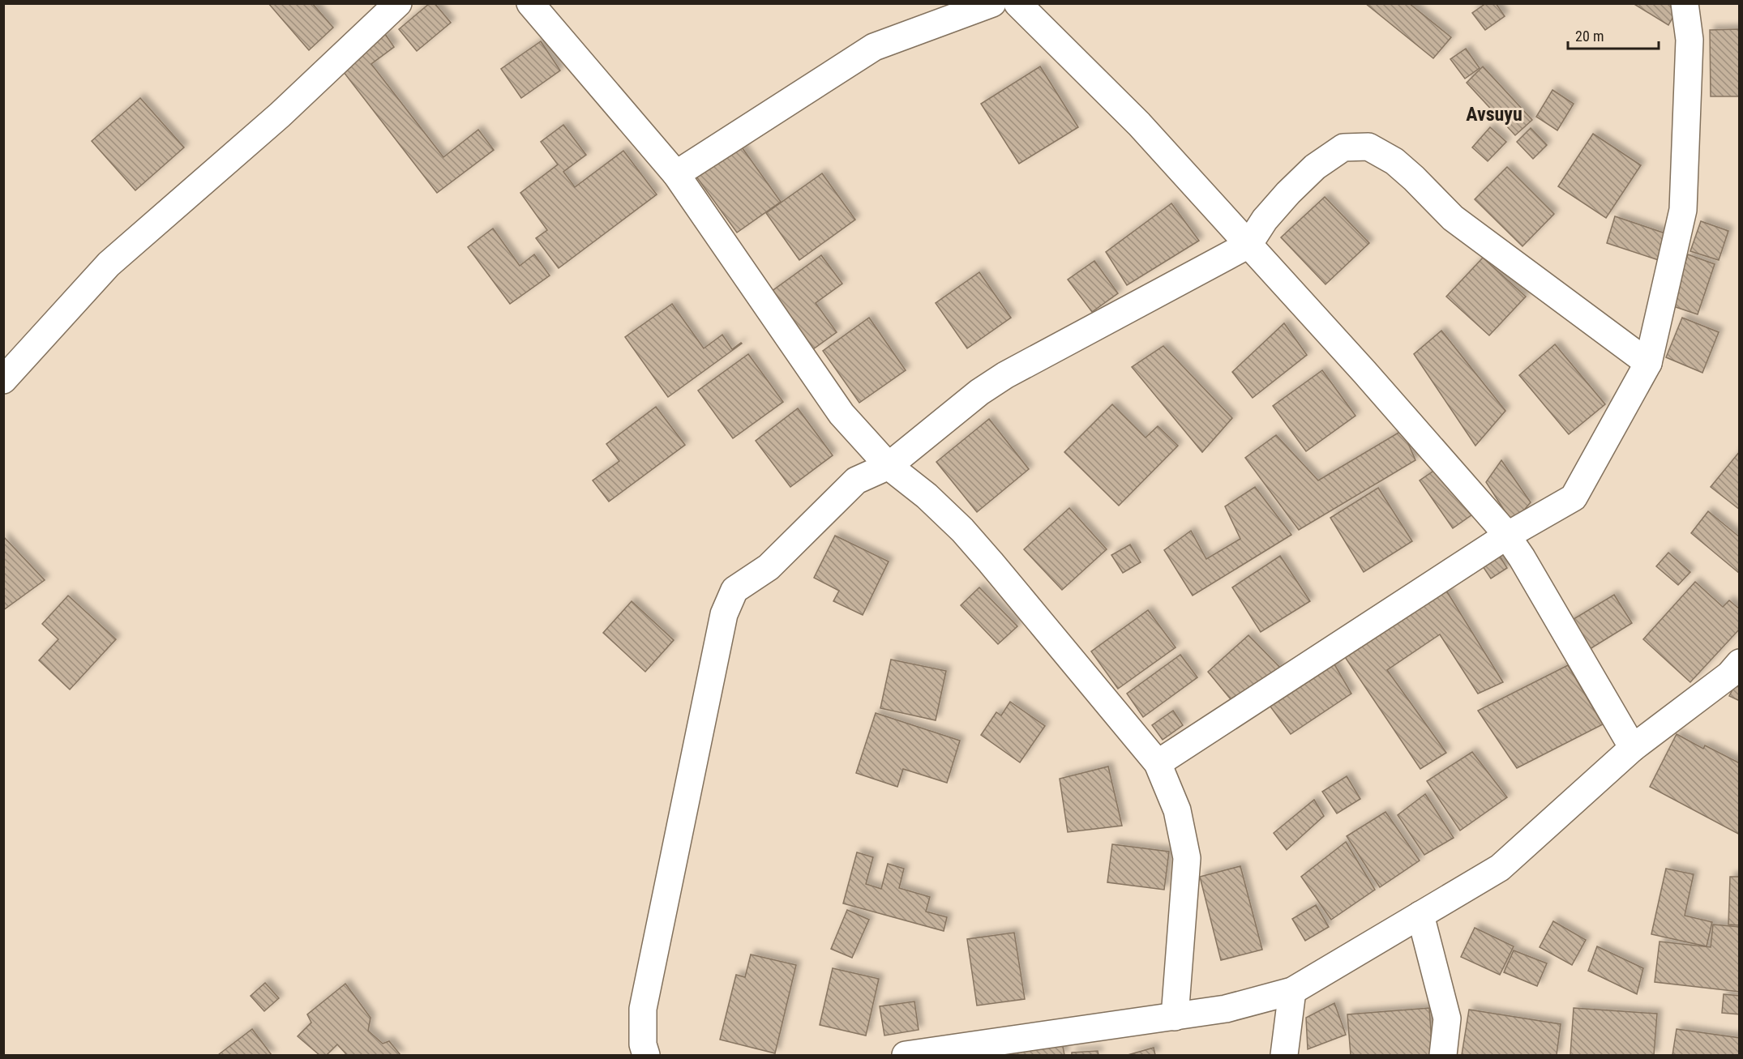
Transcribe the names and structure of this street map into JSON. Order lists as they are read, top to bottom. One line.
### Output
{"districts":["Avsuyu"],"scale_bar":"20 m"}
